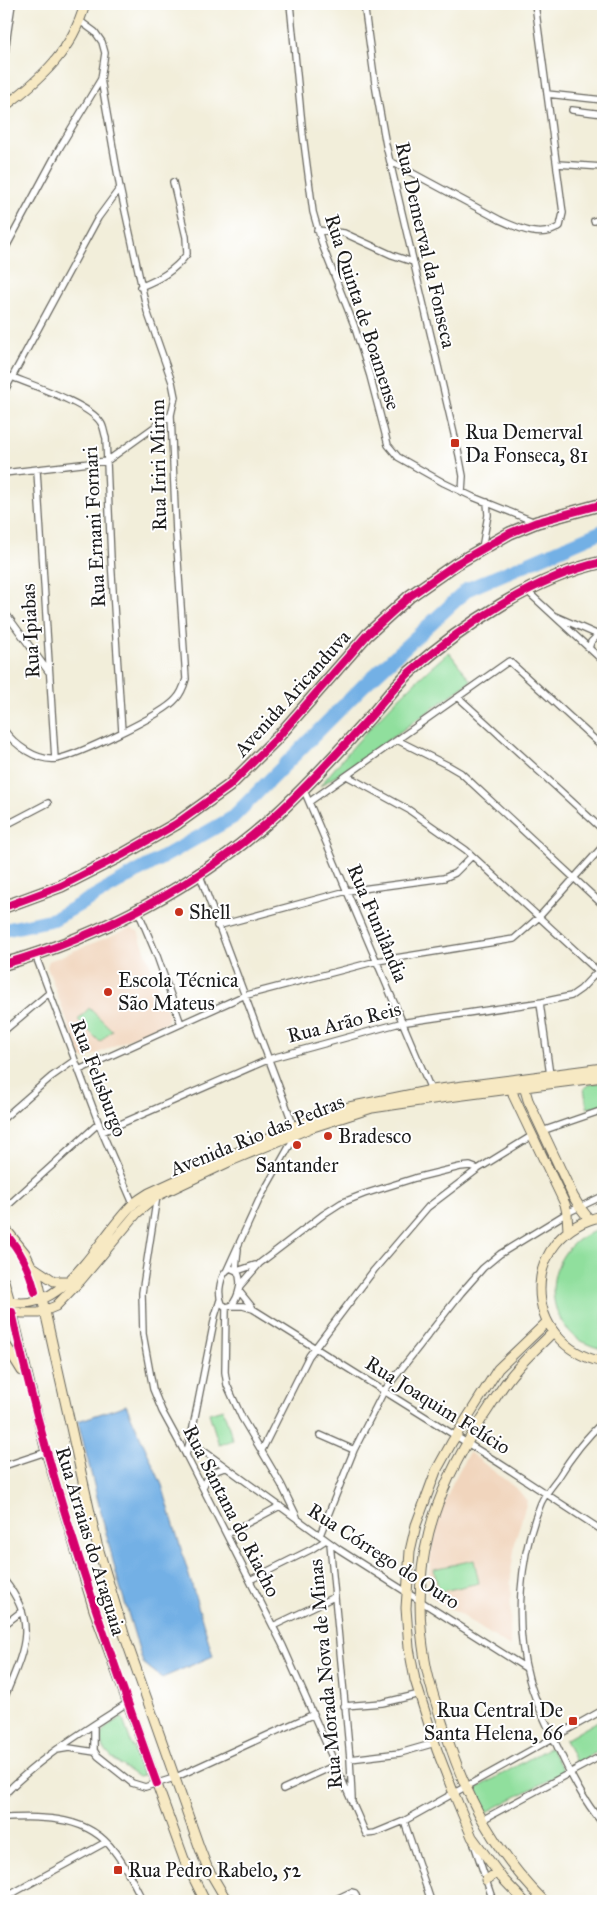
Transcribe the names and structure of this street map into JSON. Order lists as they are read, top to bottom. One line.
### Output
{"streets":{"highway":["Avenida Aricanduva"],"main road":["Avenida Rio das Pedras","Rua Arraias do Araguaia"],"street":["Rua Demerval da Fonseca","Rua Quinta de Boamense","Rua Iriri Mirim","Rua Ernani Fornari","Rua Ipiabas","Rua Funilândia","Rua Arão Reis","Rua Felisburgo","Rua Joaquim Felício","Rua Santana do Riacho","Rua Córrego do Ouro","Rua Morada Nova de Minas"]},"crossings":[["Rua Demerval da Fonseca","Rua Quinta de Boamense"],["Rua Iriri Mirim","Rua Ernani Fornari"],["Rua Iriri Mirim","Rua Ipiabas"],["Rua Funilândia","Rua Arão Reis"],["Rua Funilândia","Avenida Rio das Pedras"],["Rua Arão Reis","Rua Felisburgo"],["Rua Felisburgo","Avenida Rio das Pedras"],["Avenida Rio das Pedras","Rua Santana do Riacho"],["Avenida Rio das Pedras","Rua Arraias do Araguaia"],["Rua Joaquim Felício","Rua Morada Nova de Minas"],["Rua Santana do Riacho","Rua Morada Nova de Minas"],["Rua Córrego do Ouro","Rua Morada Nova de Minas"]],"places":{"transit":["Rua Demerval Da Fonseca, 81","Rua Central De Santa Helena, 66","Rua Pedro Rabelo, 52"],"other":["Shell","Escola Técnica São Mateus","Bradesco","Santander"]}}
